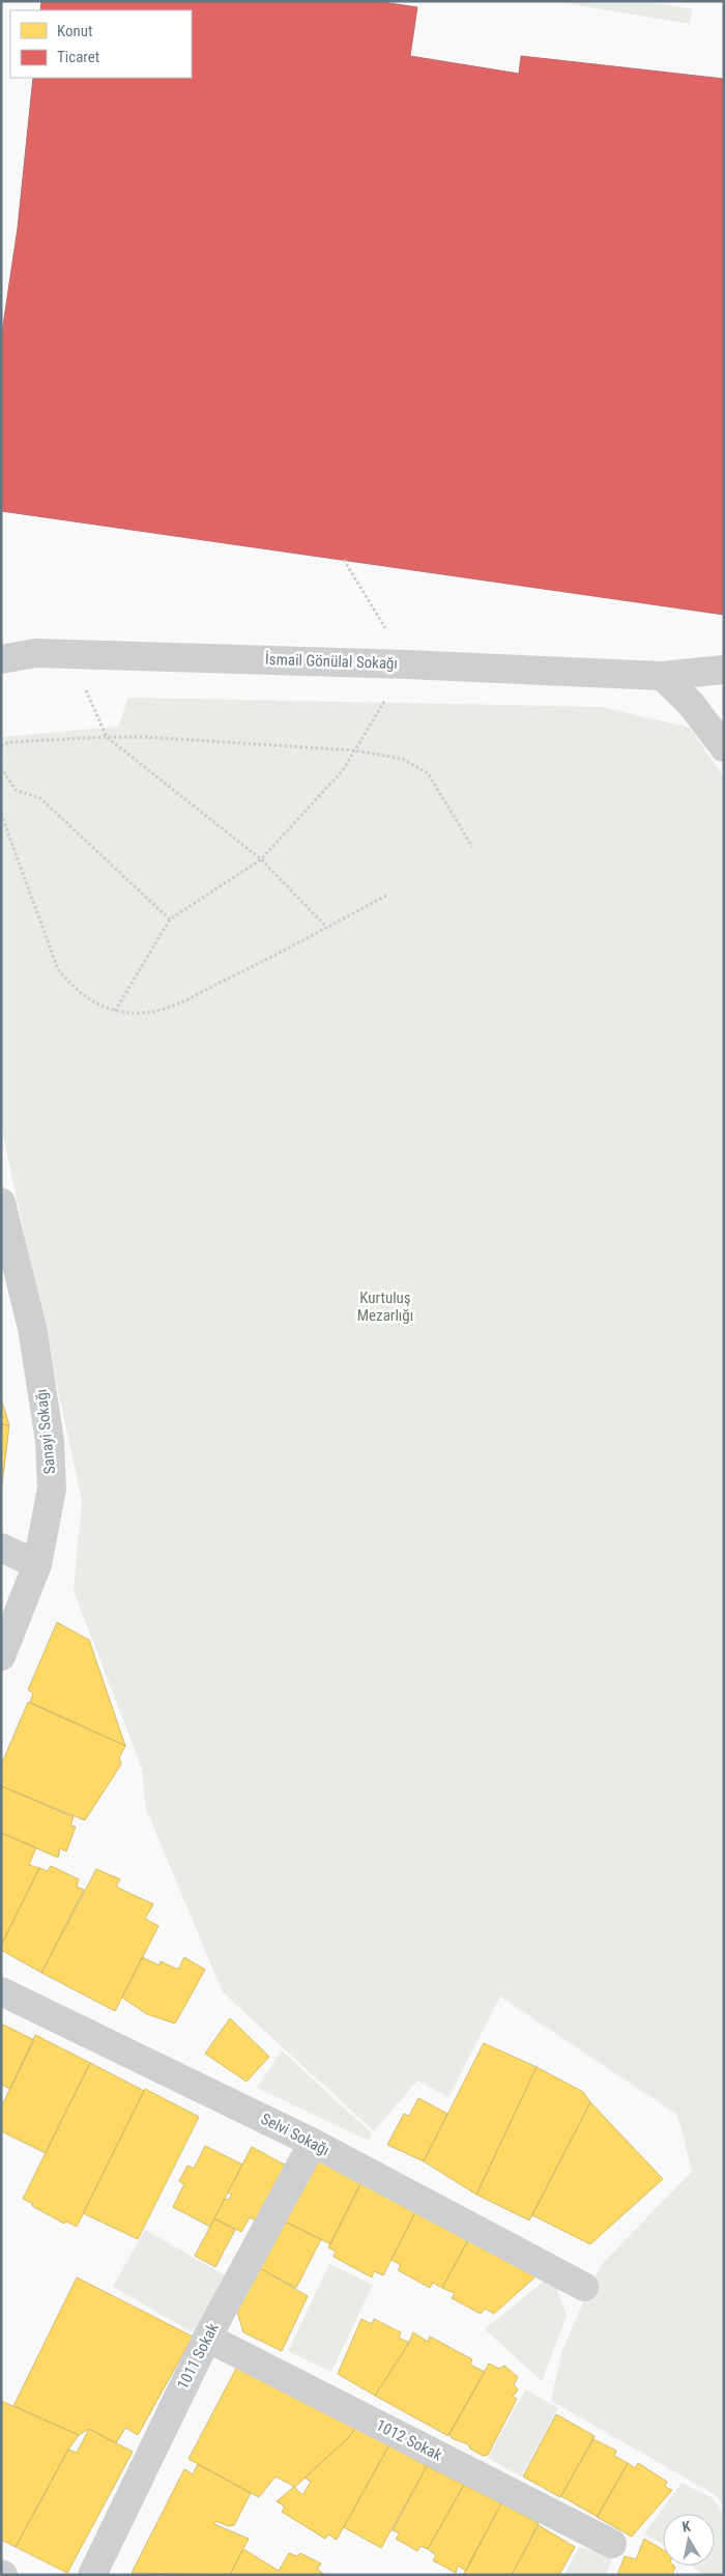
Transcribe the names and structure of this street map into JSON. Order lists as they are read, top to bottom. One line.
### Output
{"streets":{"street":["İsmail Gönülal Sokağı","Sanayi Sokağı","Selvi Sokağı","1011 Sokak","1012 Sokak"]},"crossings":[["Selvi Sokağı","1011 Sokak"],["1011 Sokak","1012 Sokak"]],"parks":["Kurtuluş Mezarlığı"],"legend":["Konut","Ticaret"],"north":"top"}
